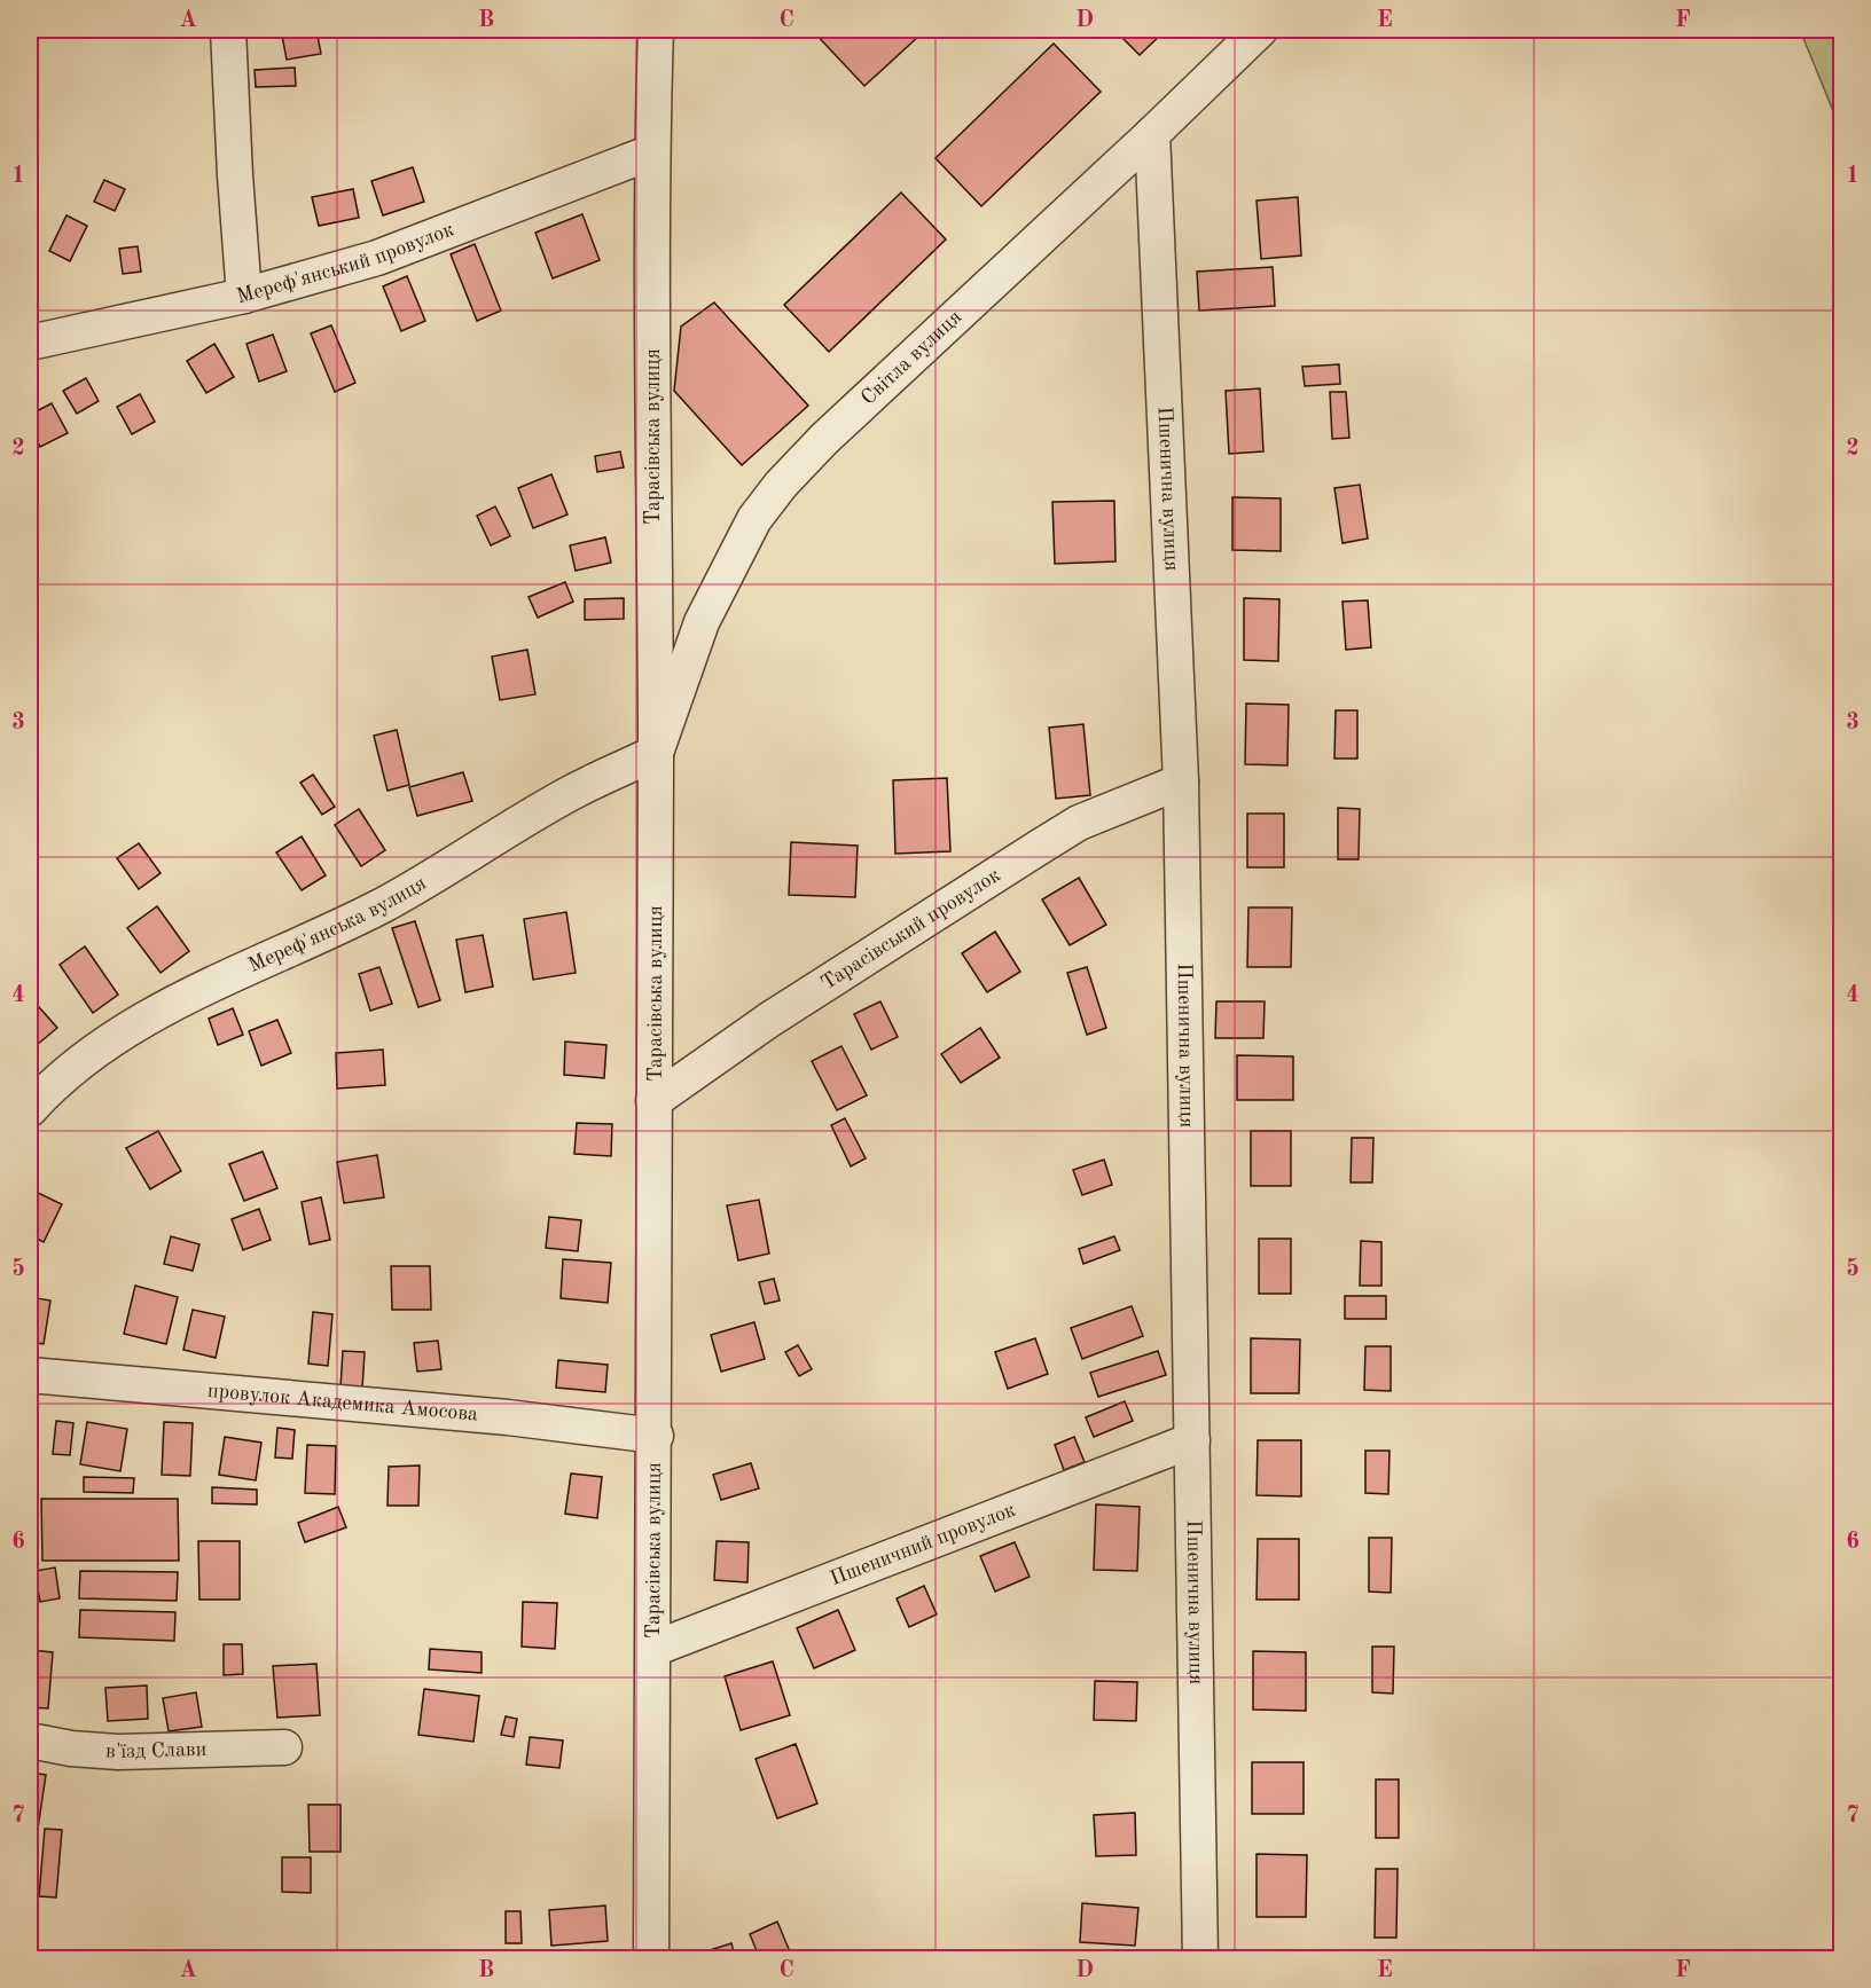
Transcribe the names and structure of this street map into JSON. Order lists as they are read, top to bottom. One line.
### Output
{"streets":{"street":["Мереф'янський провулок","Світла вулиця","Тарасівська вулиця","Пшенична вулиця","Мереф'янська вулиця","Тарасівський провулок","провулок Академика Амосова","Пшеничний провулок","в'їзд Слави"]},"crossings":[["Мереф'янський провулок","Тарасівська вулиця"],["Світла вулиця","Тарасівська вулиця"],["Світла вулиця","Пшенична вулиця"],["Світла вулиця","Мереф'янська вулиця"],["Тарасівська вулиця","Мереф'янська вулиця"],["Тарасівська вулиця","Тарасівський провулок"],["Тарасівська вулиця","провулок Академика Амосова"],["Тарасівська вулиця","Пшеничний провулок"],["Пшенична вулиця","Тарасівський провулок"],["Пшенична вулиця","Пшеничний провулок"]],"grid":{"columns":["A","B","C","D","E","F"],"rows":["1","2","3","4","5","6","7"]}}
